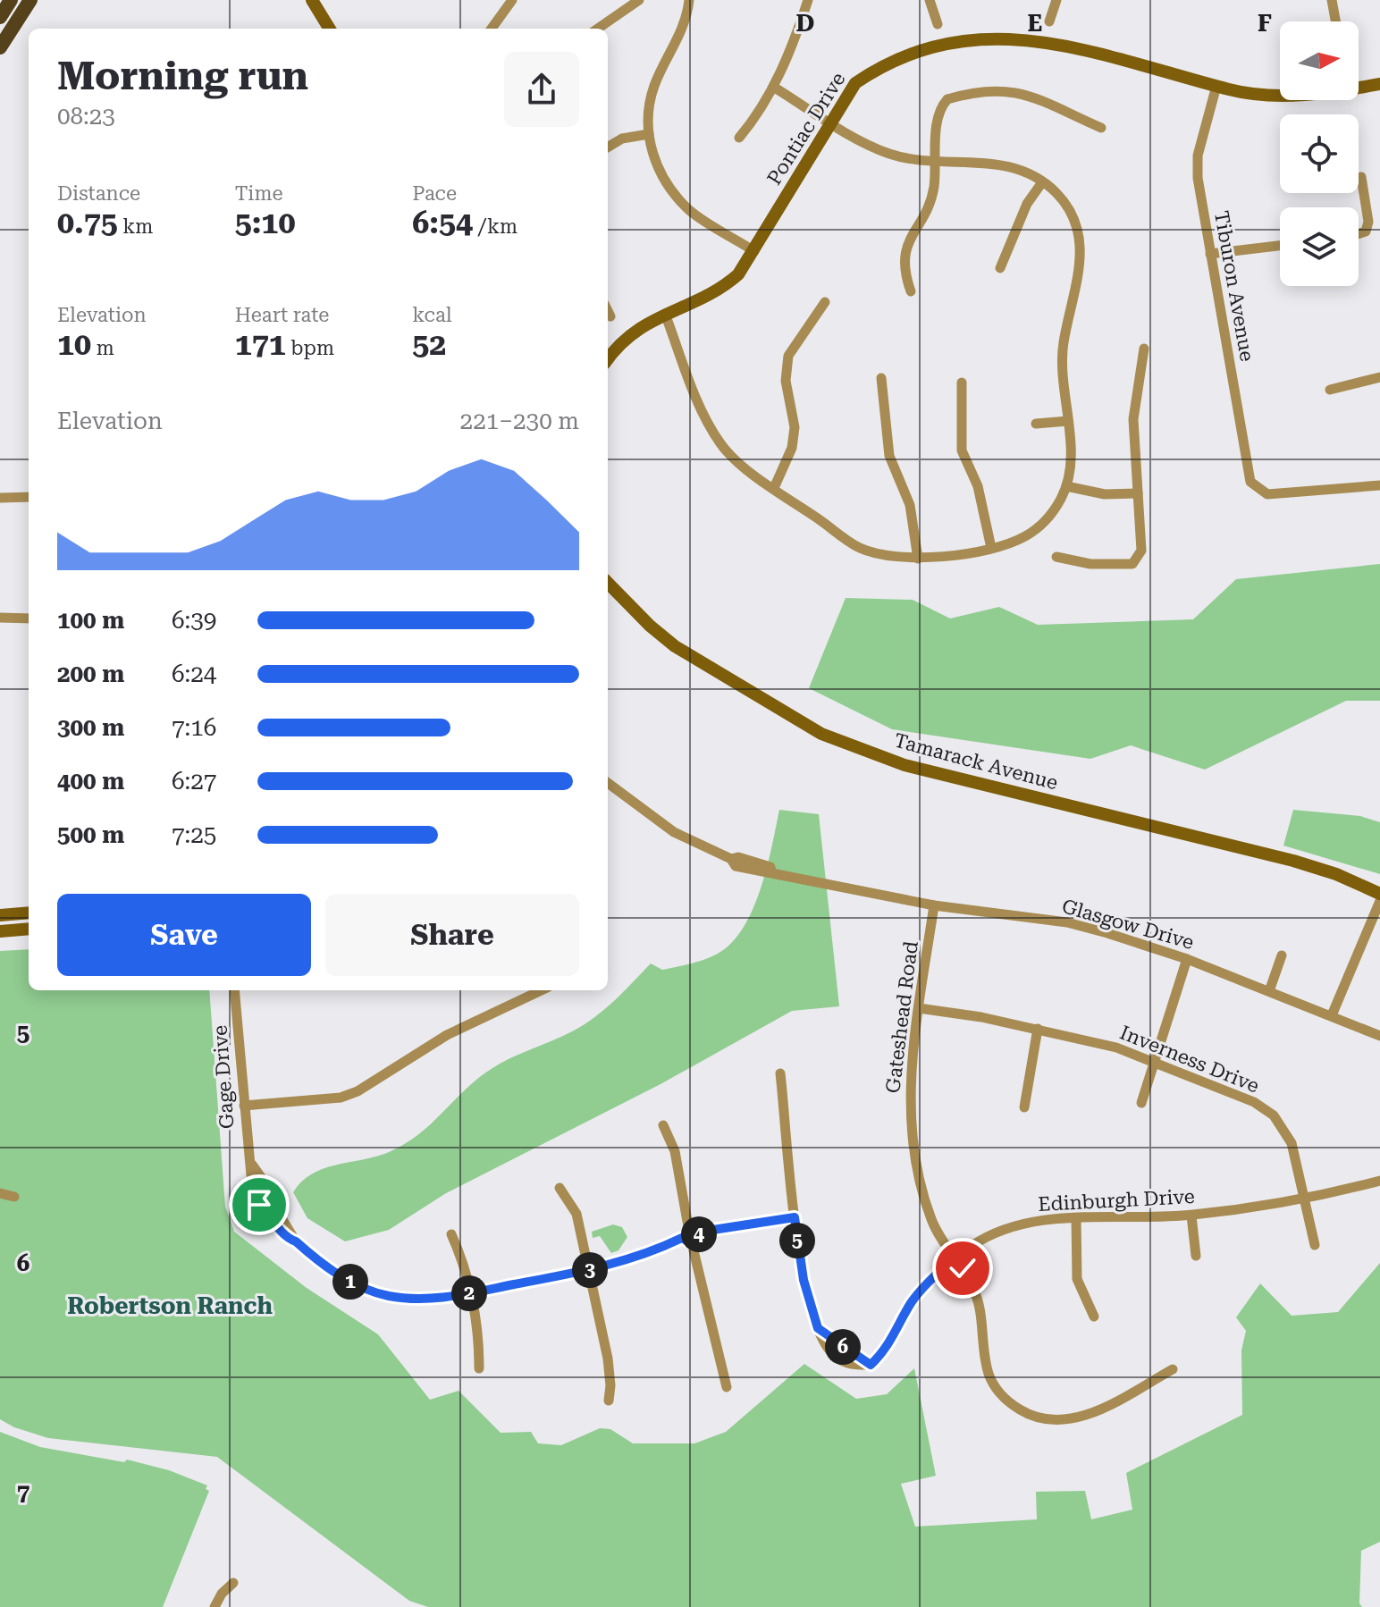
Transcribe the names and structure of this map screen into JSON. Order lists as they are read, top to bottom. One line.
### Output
{"streets":{"main road":["Pontiac Drive","Tamarack Avenue"],"street":["Tiburon Avenue","Glasgow Drive","Gateshead Road","Inverness Drive","Gage Drive","Edinburgh Drive"]},"crossings":[["Glasgow Drive","Gateshead Road"],["Gateshead Road","Inverness Drive"],["Gateshead Road","Edinburgh Drive"],["Inverness Drive","Edinburgh Drive"]],"districts":["Robertson Ranch"],"north":"right","page":{"heading":["Morning run","08:23"],"stats":[["Distance","0.75 km"],["Time","5:10"],["Pace","6:54 /km"],["Elevation","10 m"],["Heart rate","171 bpm"],["kcal","52"]],"chart":["Elevation","221–230 m"],"list":[{"name":"100 m","note":"6:39"},{"name":"200 m","note":"6:24"},{"name":"300 m","note":"7:16"},{"name":"400 m","note":"6:27"},{"name":"500 m","note":"7:25"}],"buttons":["Save","Share"],"pins":["4","5","3","1","2","6"]},"grid":{"columns":["D","E","F"],"rows":["5","6","7"]}}
